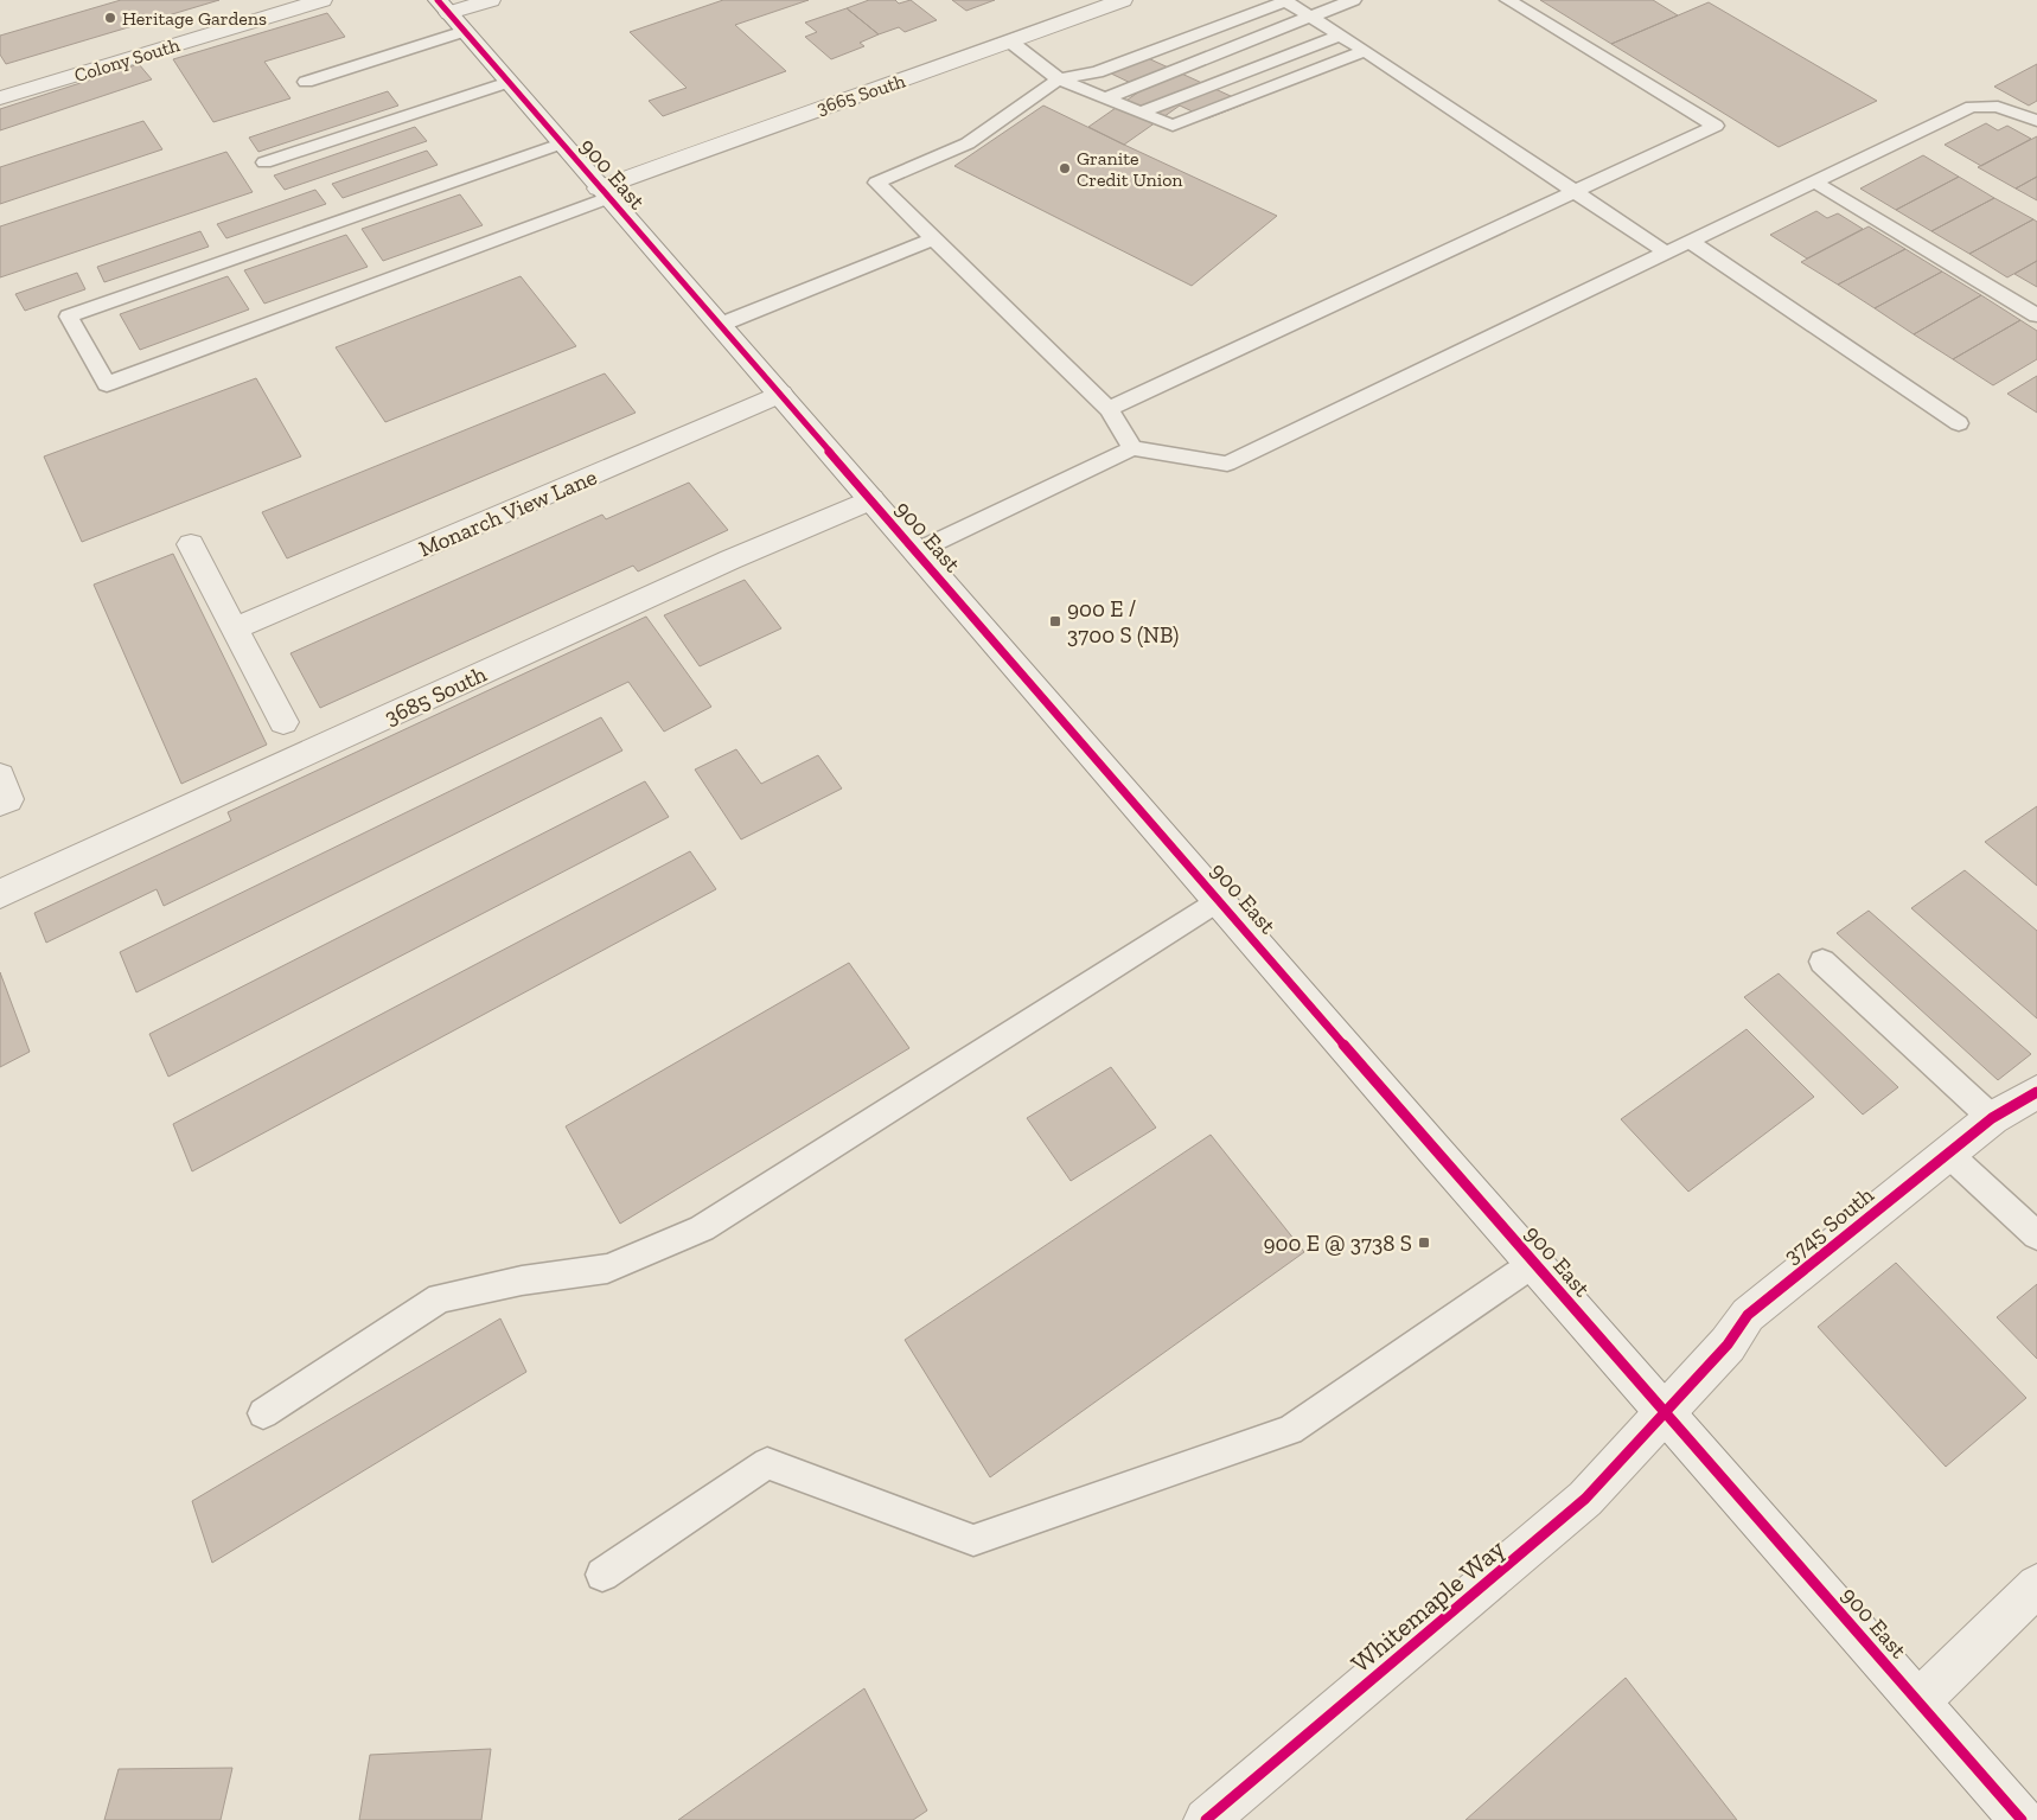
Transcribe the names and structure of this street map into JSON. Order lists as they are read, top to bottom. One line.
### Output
{"streets":{"street":["Colony South","3665 South","900 East","Monarch View Lane","3685 South","3745 South","Whitemaple Way"]},"crossings":[["3665 South","900 East"],["900 East","Monarch View Lane"],["900 East","3685 South"],["900 East","3745 South"],["900 East","Whitemaple Way"],["3745 South","Whitemaple Way"]],"places":{"other":["Heritage Gardens","Granite Credit Union"],"transit":["900 E / 3700 S (NB)","900 E @ 3738 S"]}}
